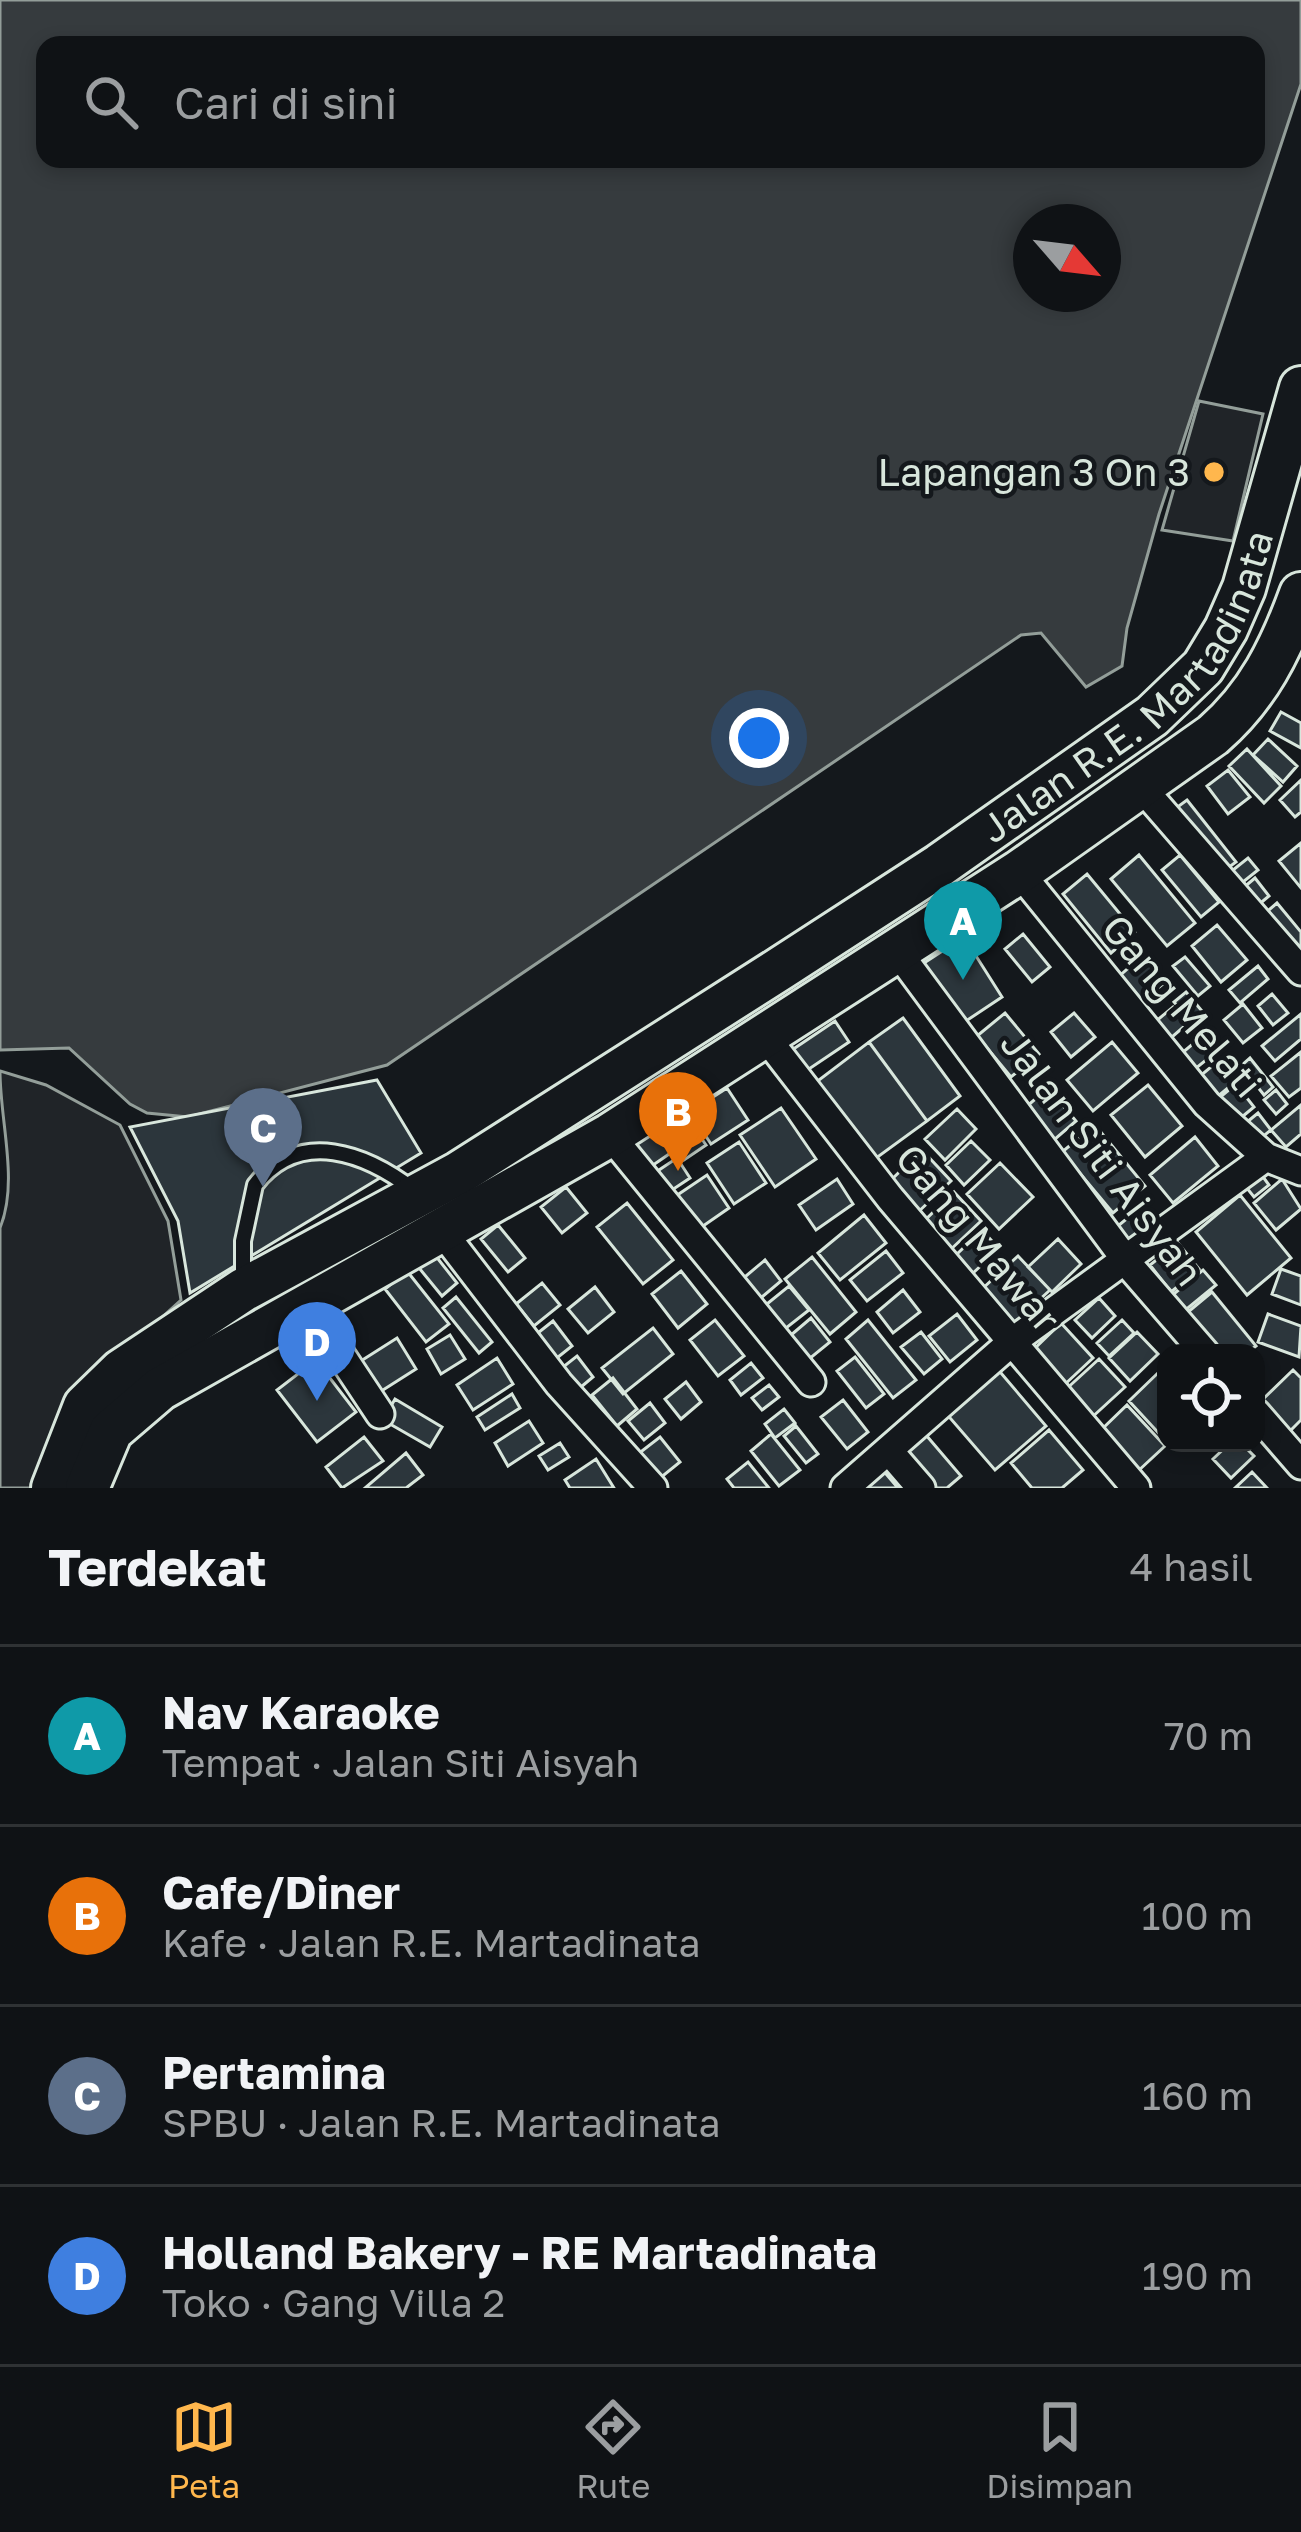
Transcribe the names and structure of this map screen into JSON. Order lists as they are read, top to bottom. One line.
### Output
{"streets":{"highway":["Jalan R.E. Martadinata"],"street":["Gang Melati","Jalan Siti Aisyah","Gang Mawar"]},"crossings":[["Jalan R.E. Martadinata","Gang Melati"],["Jalan R.E. Martadinata","Jalan Siti Aisyah"],["Jalan R.E. Martadinata","Gang Mawar"]],"places":["Lapangan 3 On 3"],"north":"bottom right","page":{"search":"Cari di sini","pins":["A","B","C","D"],"heading":["Terdekat","4 hasil"],"list":[{"mark":"A","name":"Nav Karaoke","note":"Tempat · Jalan Siti Aisyah","value":"70 m"},{"mark":"B","name":"Cafe/Diner","note":"Kafe · Jalan R.E. Martadinata","value":"100 m"},{"mark":"C","name":"Pertamina","note":"SPBU · Jalan R.E. Martadinata","value":"160 m"},{"mark":"D","name":"Holland Bakery - RE Martadinata","note":"Toko · Gang Villa 2","value":"190 m"}],"nav":["Peta","Rute","Disimpan"]}}
